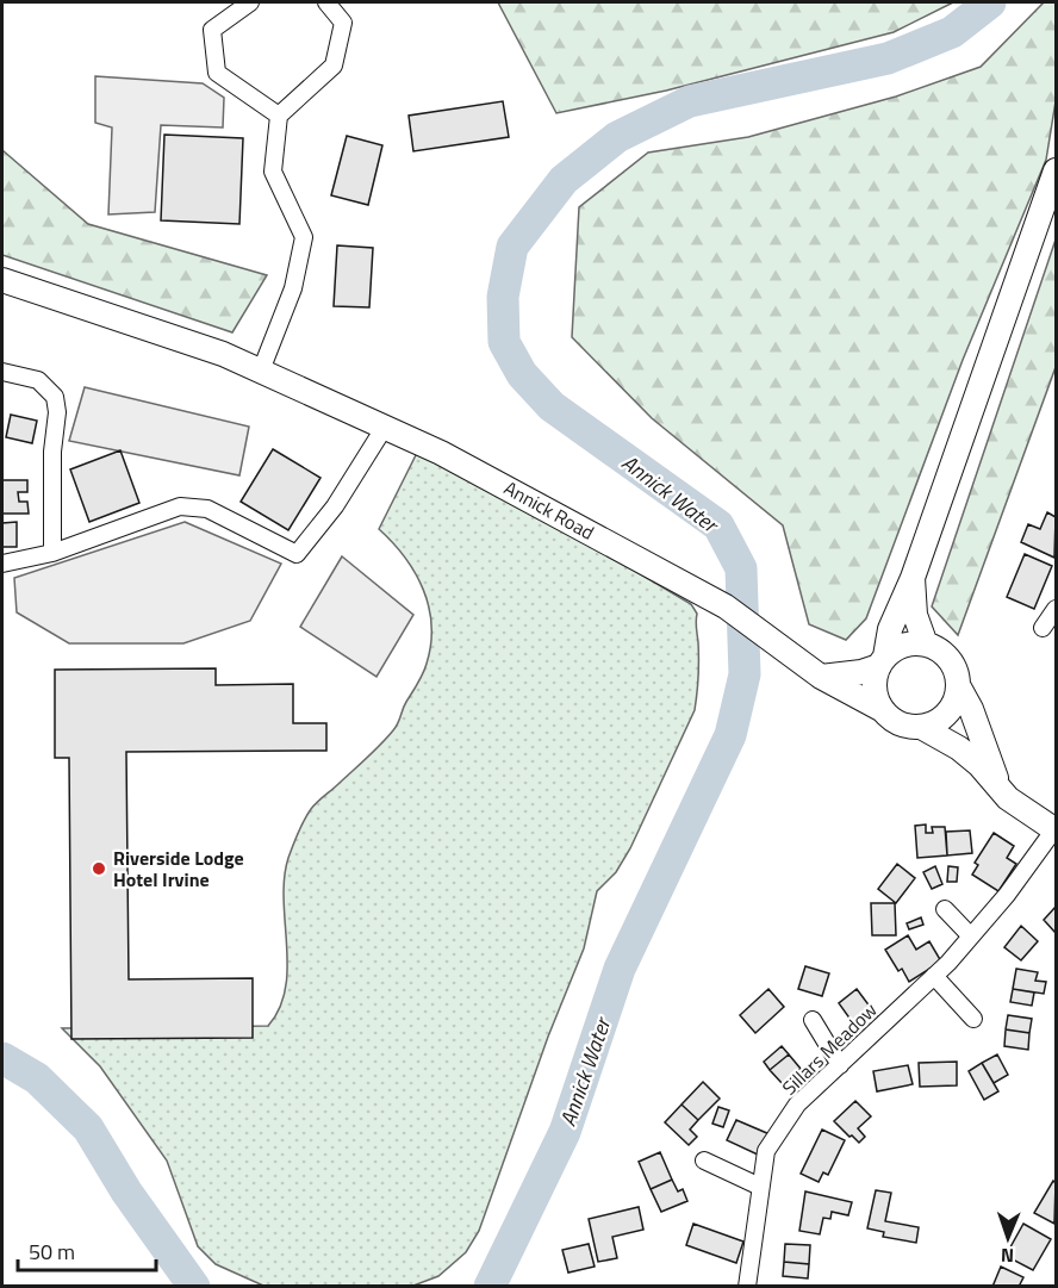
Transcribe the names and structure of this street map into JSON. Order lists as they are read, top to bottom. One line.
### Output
{"streets":{"main road":["Annick Road"],"street":["Sillars Meadow"]},"water":["Annick Water"],"places":["Riverside Lodge Hotel Irvine"],"scale_bar":"50 m","north":"bottom"}
